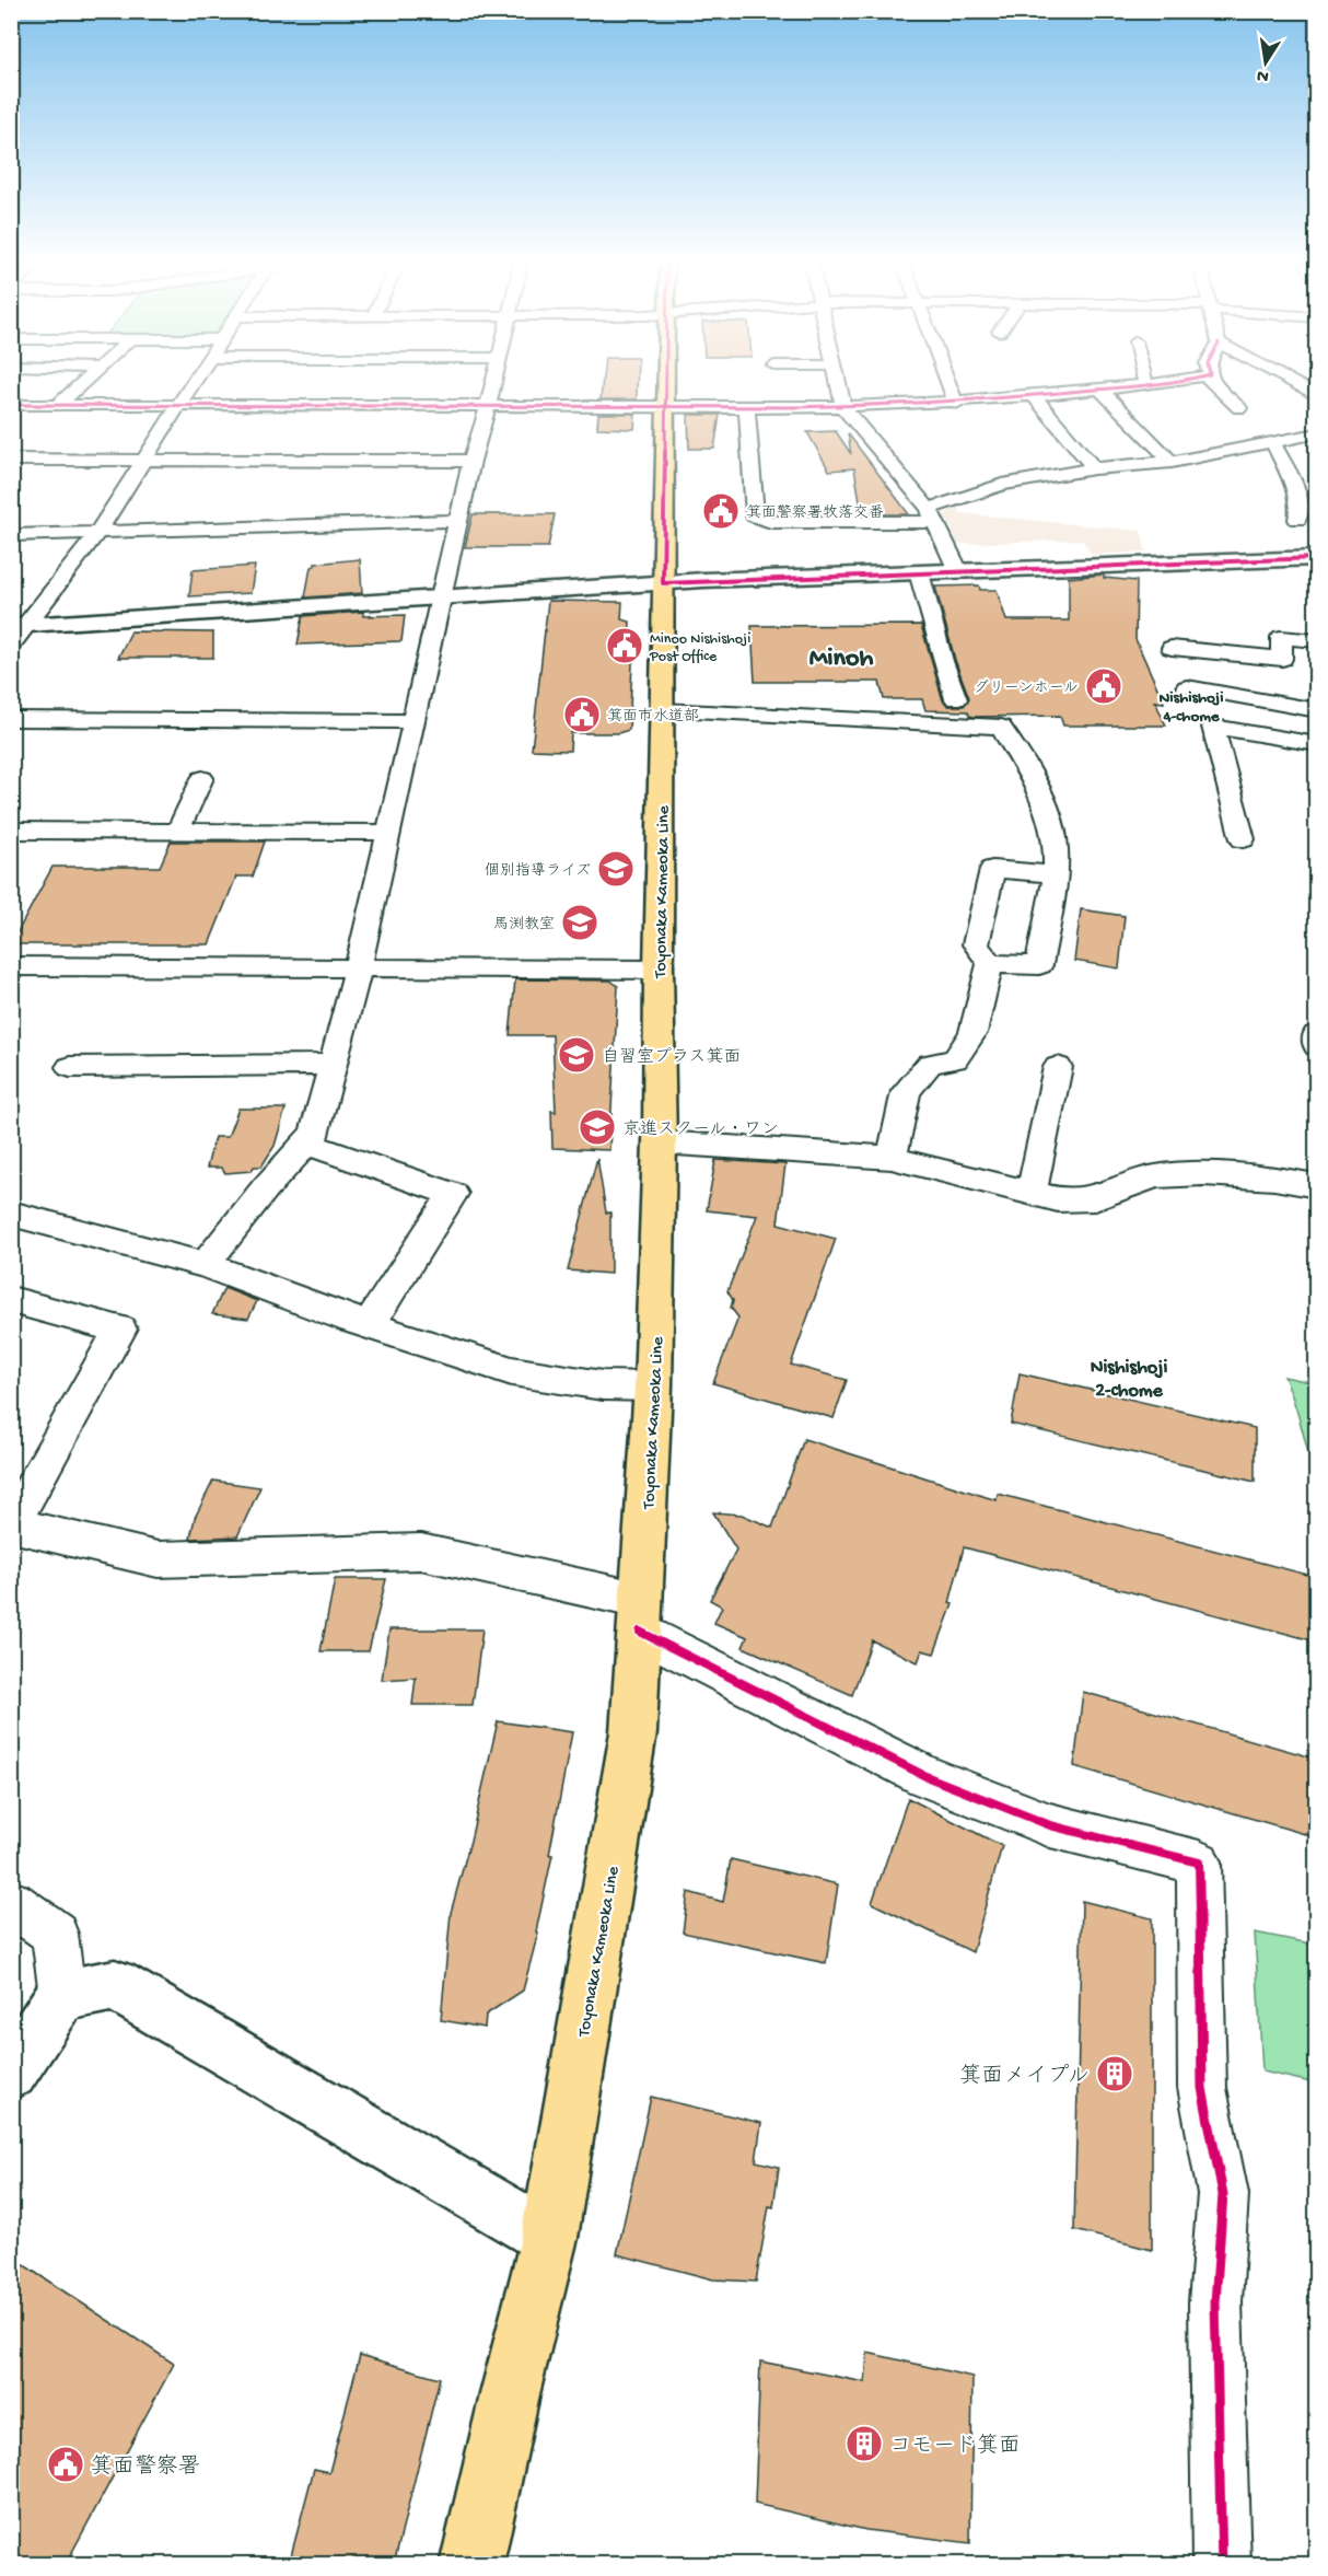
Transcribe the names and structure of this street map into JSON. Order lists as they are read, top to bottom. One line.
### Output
{"streets":{"main road":["Toyonaka Kameoka Line"]},"districts":["Minoh","Nishishoji 4-chome","Nishishoji 2-chome"],"places":{"public building":["箕面警察署牧落交番","Minoo Nishishoji Post Office","グリーンホール","箕面市水道部","箕面警察署"],"school or university":["個別指導ライズ","馬渕教室","自習室プラス箕面","京進スクール・ワン"],"building":["箕面メイプル","コモード箕面"]},"north":"bottom"}
